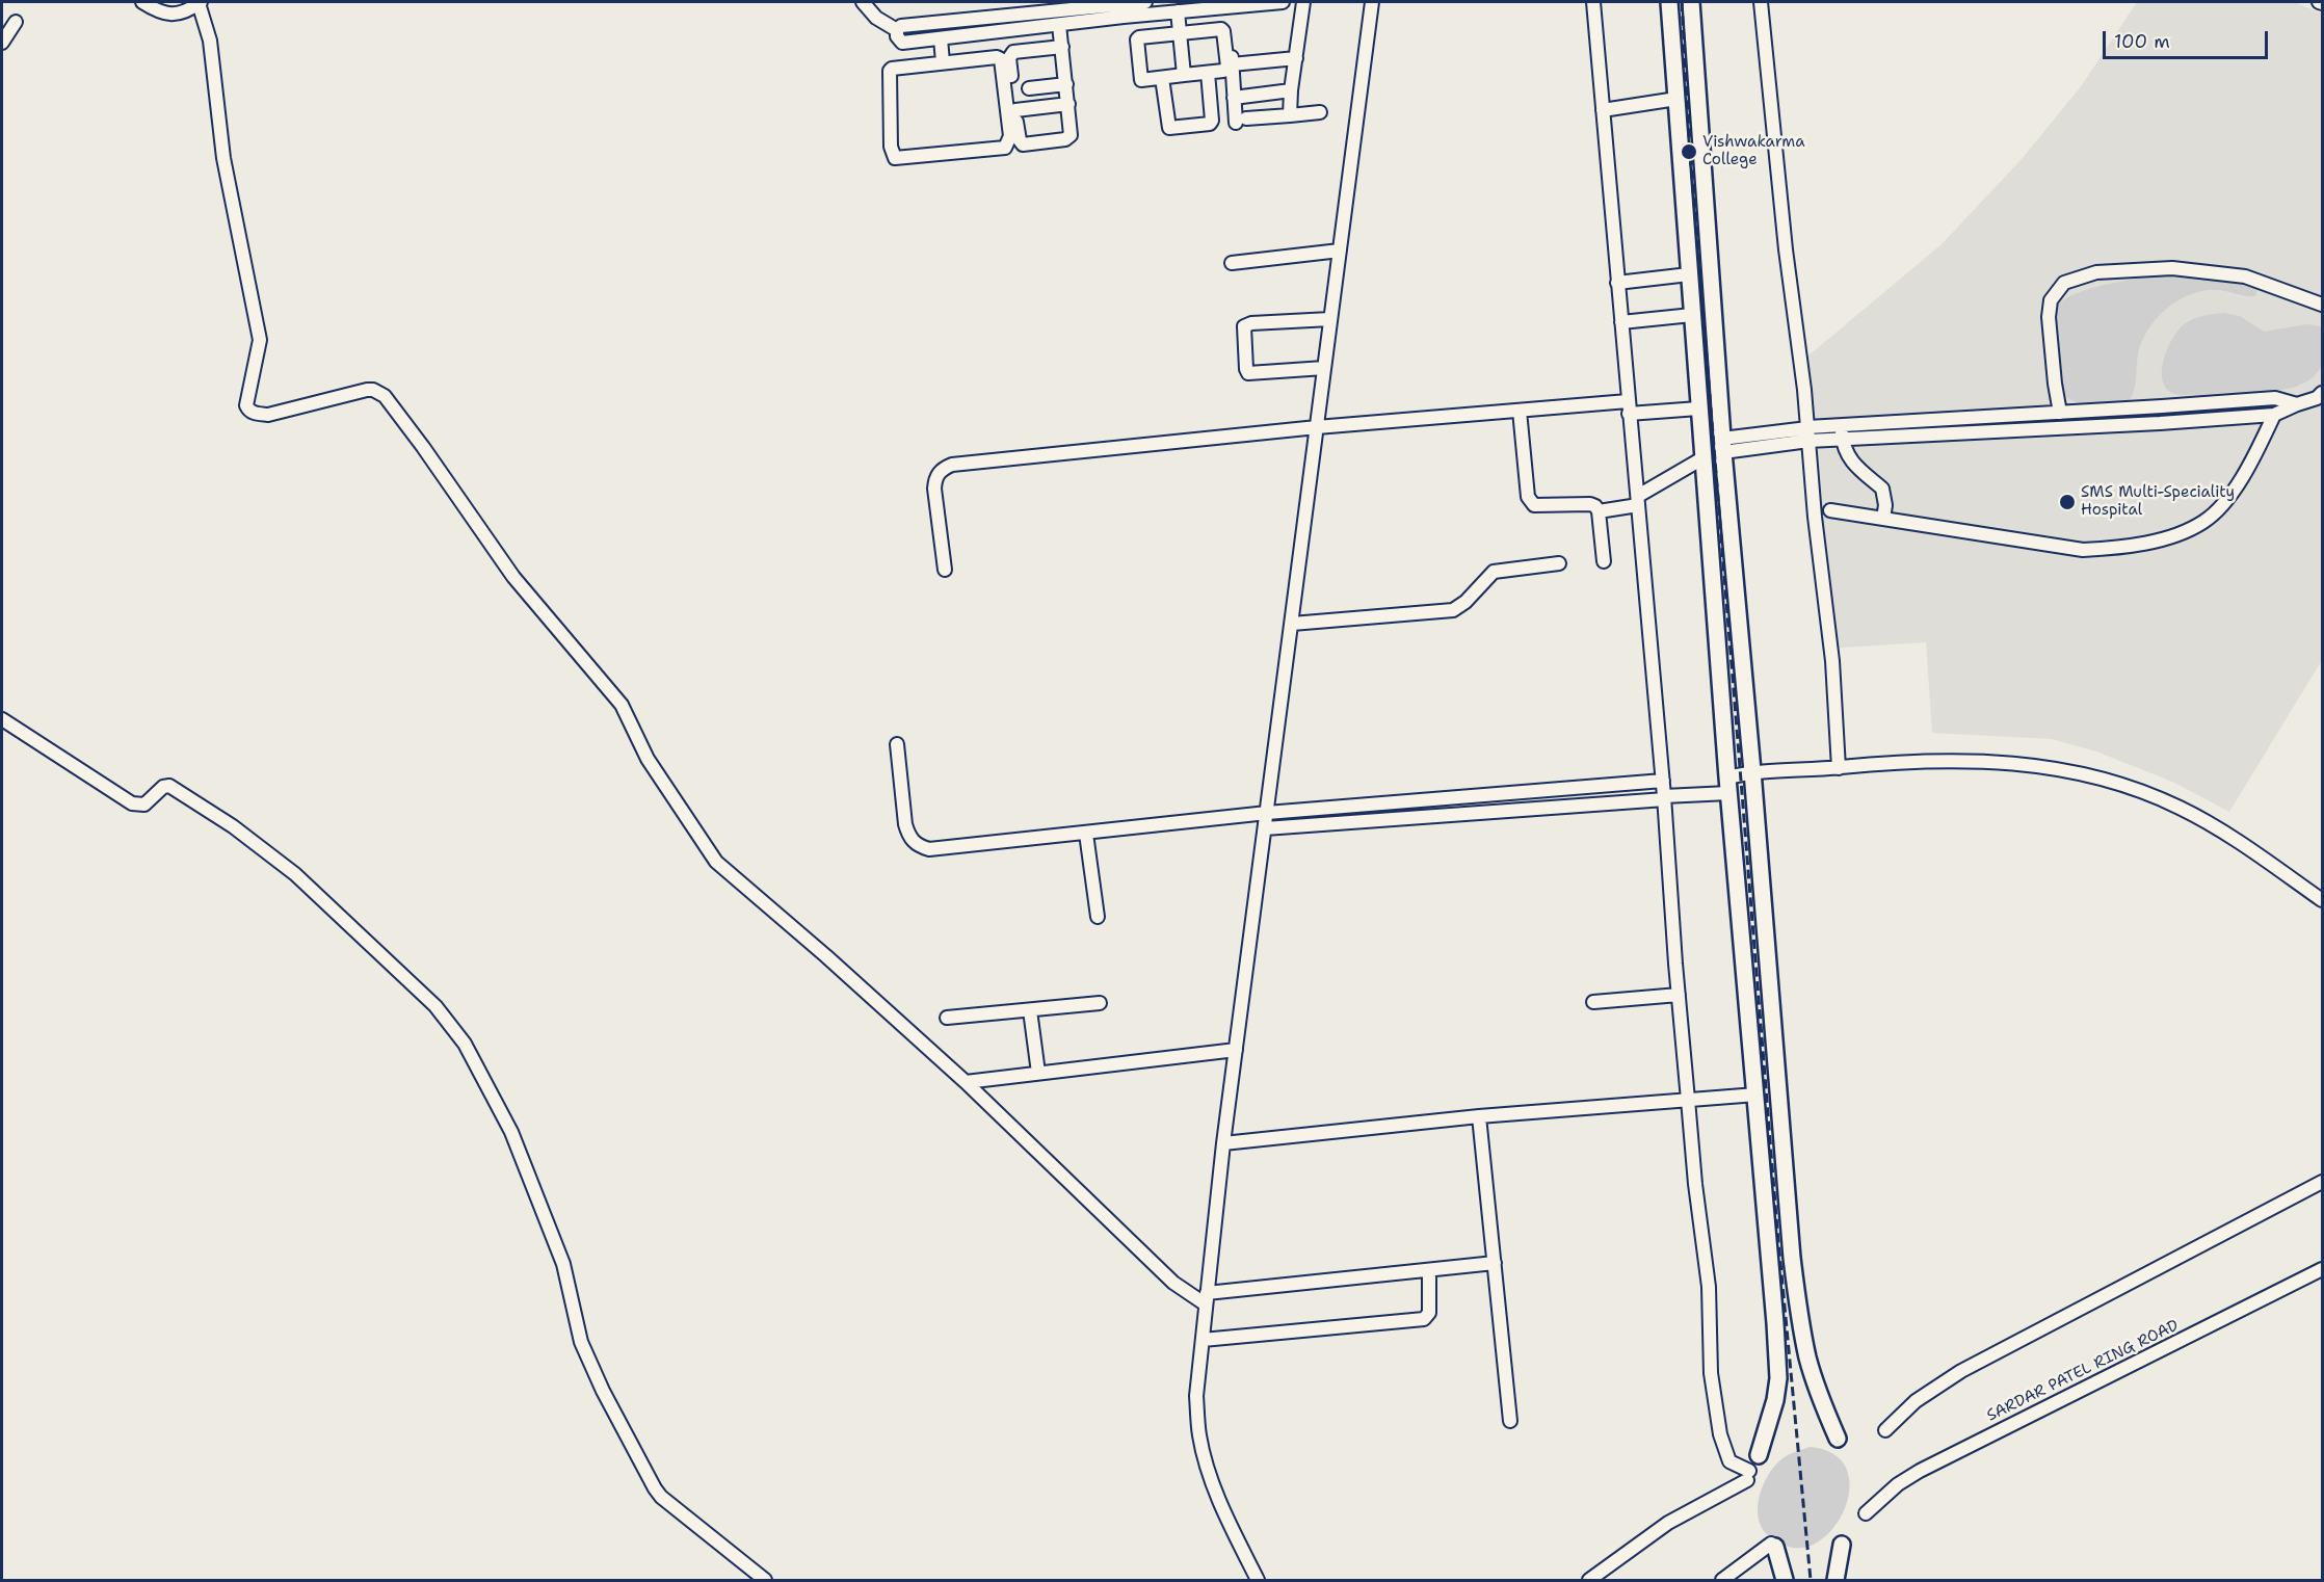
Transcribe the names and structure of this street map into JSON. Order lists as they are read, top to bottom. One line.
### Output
{"streets":{"street":["SARDAR PATEL RING ROAD"]},"places":["Vishwakarma College","SMS Multi-Speciality Hospital"],"scale_bar":"100 m"}
